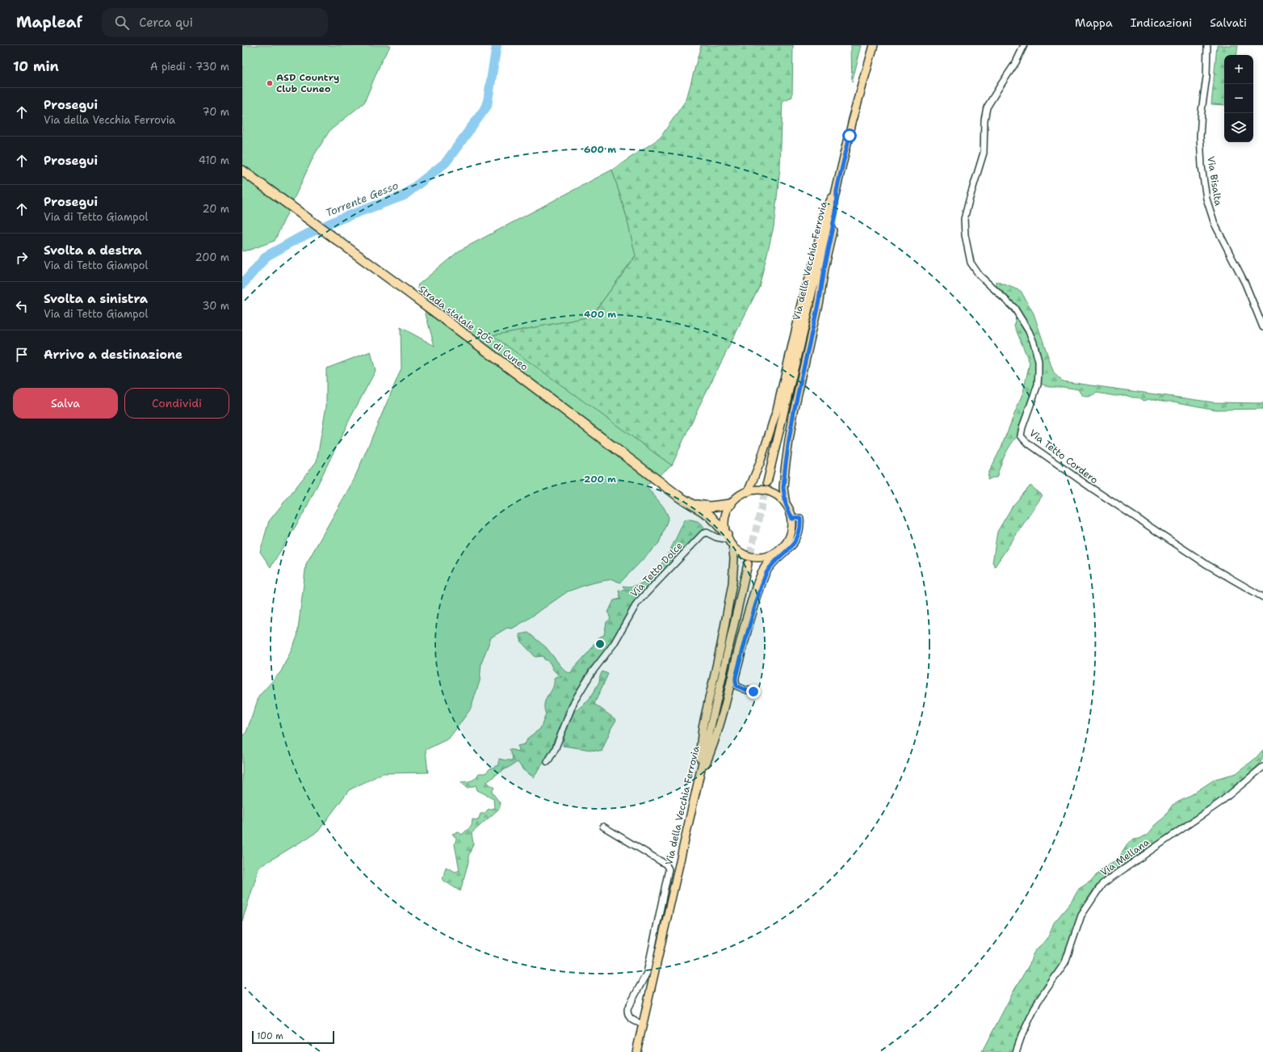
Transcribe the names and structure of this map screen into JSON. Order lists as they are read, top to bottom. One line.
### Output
{"streets":{"highway":["Strada statale 705 di Cuneo"],"main road":["Via della Vecchia Ferrovia"],"street":["Via Bisalta","Via Tetto Cordero","Via Tetto Dolce","Via Mellana"]},"crossings":[["Strada statale 705 di Cuneo","Via Tetto Dolce"]],"water":["Torrente Gesso"],"places":["ASD Country Club Cuneo"],"scale_bar":"100 m","page":{"header":"Mapleaf","search":"Cerca qui","nav":["Mappa","Indicazioni","Salvati"],"heading":["10 min","A piedi · 730 m"],"map_buttons":["+","−"],"list":[["Prosegui","Via della Vecchia Ferrovia","70 m"],["Prosegui","410 m"],["Prosegui","Via di Tetto Giampol","20 m"],["Svolta a destra","Via di Tetto Giampol","200 m"],["Svolta a sinistra","Via di Tetto Giampol","30 m"],"Arrivo a destinazione"],"buttons":["Salva","Condividi"],"scale":"100 m"},"rings":["600 m","400 m","200 m"]}
